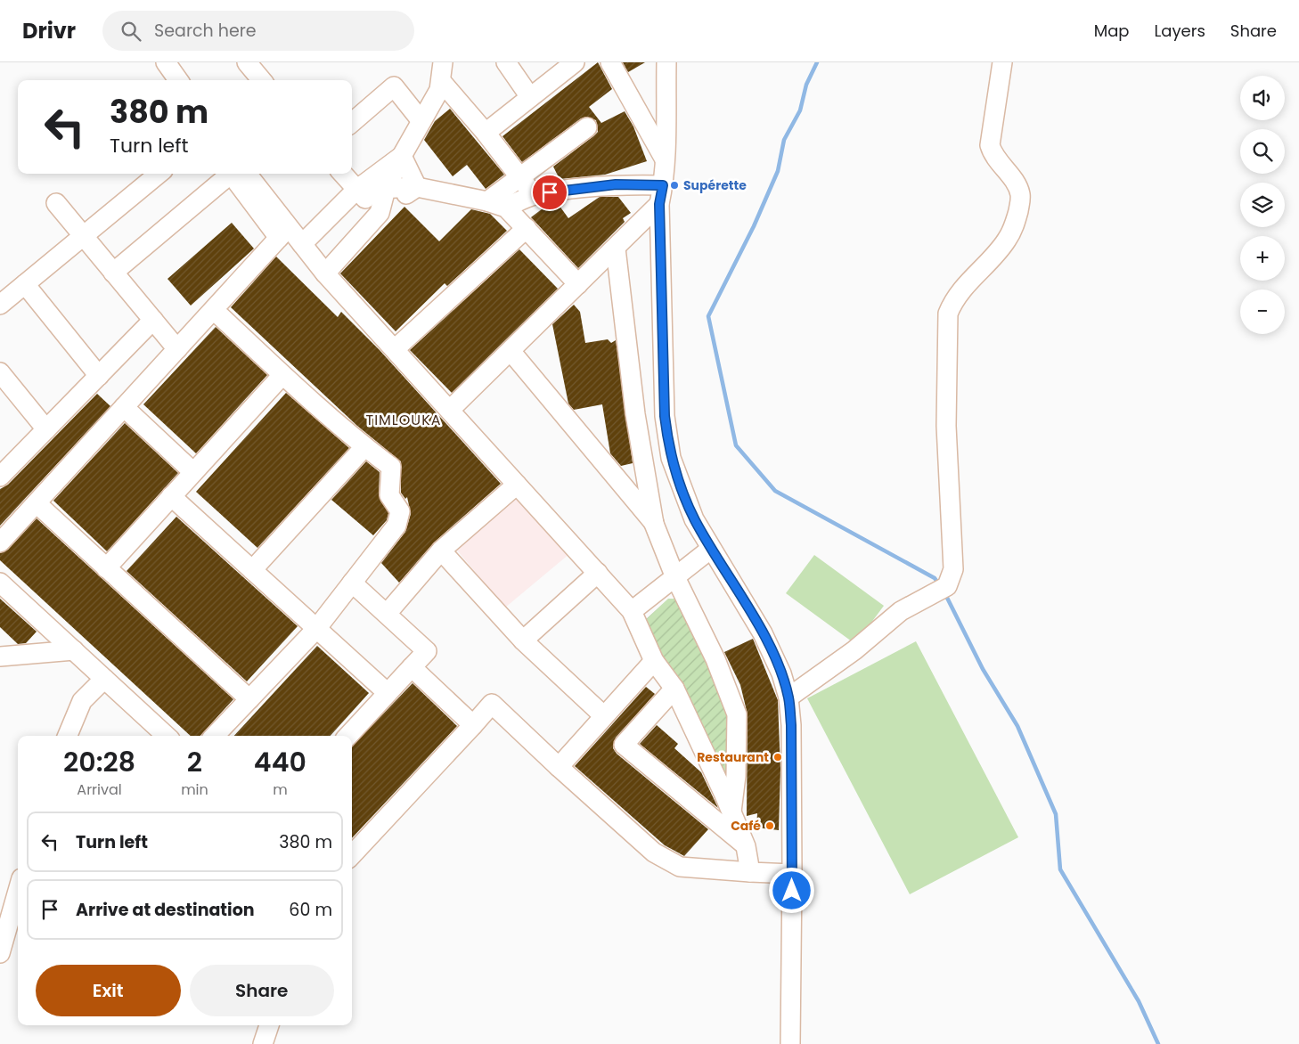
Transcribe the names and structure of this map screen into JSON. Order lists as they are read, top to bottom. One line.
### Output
{"districts":["TIMLOUKA"],"places":["Supérette","Restaurant","Café"],"page":{"header":"Drivr","search":"Search here","nav":["Map","Layers","Share"],"map_buttons":["+","−"],"turn":["380 m","Turn left"],"eta":["20:28","Arrival","2","min","440","m"],"list":[{"name":"Turn left","value":"380 m"},{"name":"Arrive at destination","value":"60 m"}],"buttons":["Exit","Share"]}}
